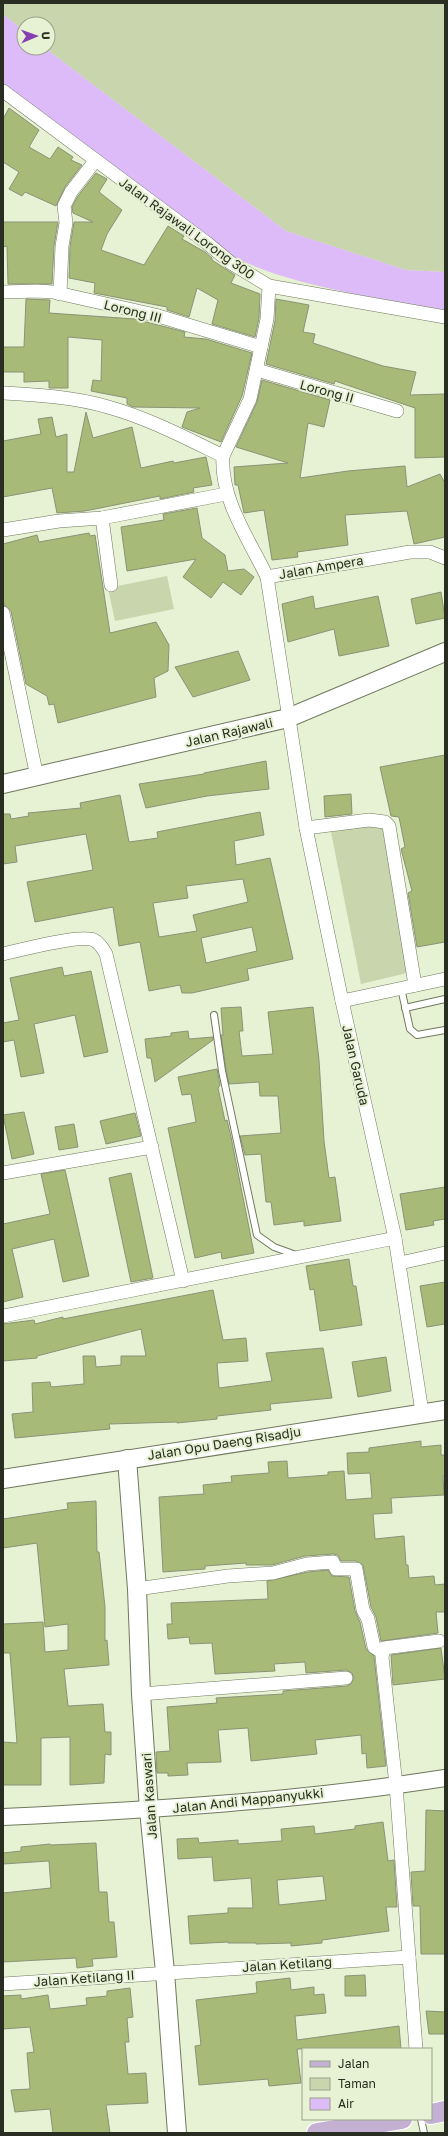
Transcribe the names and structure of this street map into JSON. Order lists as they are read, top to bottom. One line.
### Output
{"streets":{"main road":["Jalan Rajawali","Jalan Opu Daeng Risadju","Jalan Kaswari"],"street":["Jalan Rajawali Lorong 300","Lorong III","Lorong II","Jalan Ampera","Jalan Garuda","Jalan Andi Mappanyukki","Jalan Ketilang","Jalan Ketilang II"]},"crossings":[["Jalan Rajawali Lorong 300","Lorong III"],["Jalan Rajawali Lorong 300","Lorong II"],["Jalan Ampera","Jalan Rajawali"],["Jalan Ampera","Jalan Garuda"],["Jalan Rajawali","Jalan Garuda"],["Jalan Garuda","Jalan Opu Daeng Risadju"],["Jalan Opu Daeng Risadju","Jalan Kaswari"],["Jalan Kaswari","Jalan Andi Mappanyukki"],["Jalan Kaswari","Jalan Ketilang"],["Jalan Kaswari","Jalan Ketilang II"],["Jalan Ketilang","Jalan Ketilang II"]],"legend":["Jalan","Taman","Air"],"north":"right"}
